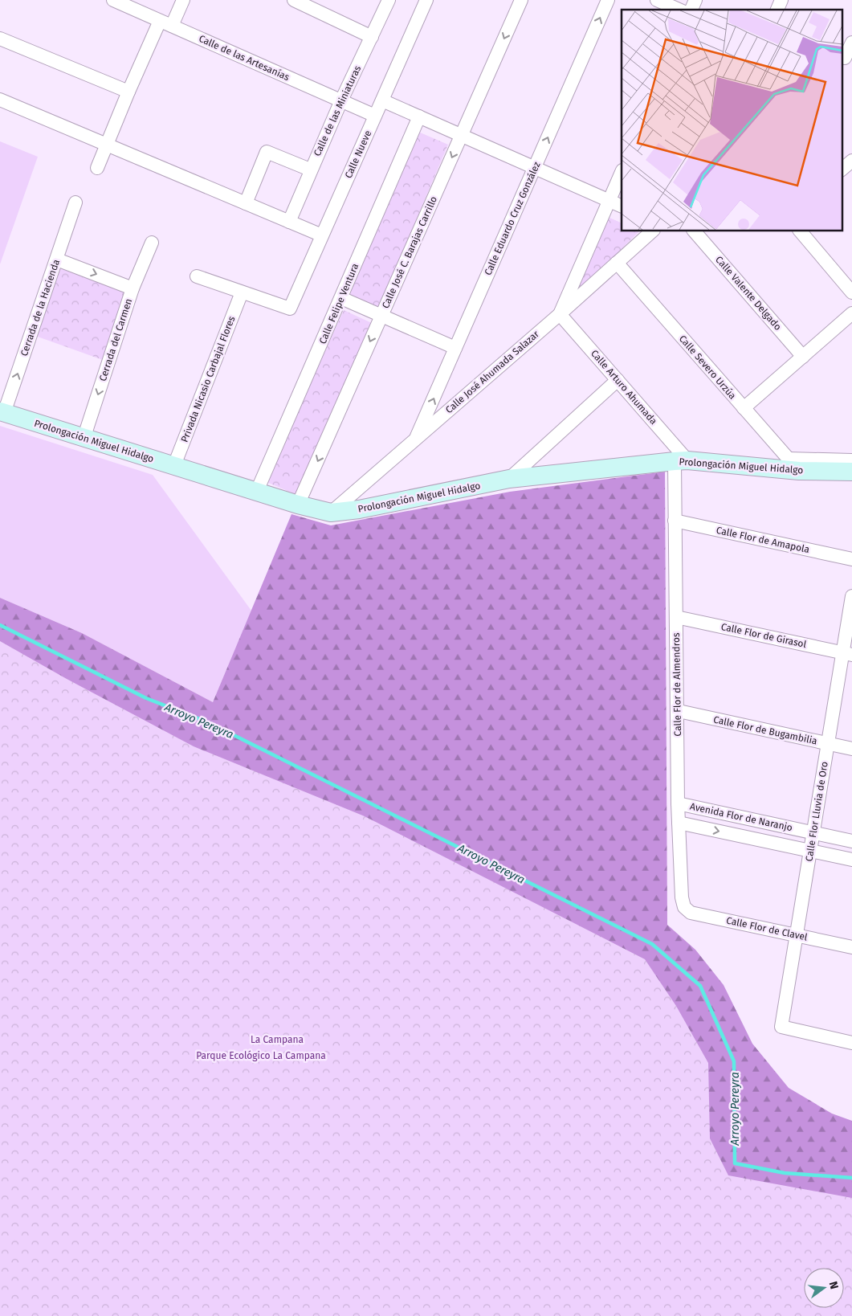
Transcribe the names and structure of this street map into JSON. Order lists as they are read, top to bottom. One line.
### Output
{"streets":{"main road":["Prolongación Miguel Hidalgo"],"street":["Calle de las Artesanías","Calle de las Miniaturas","Calle Nueve","Calle Eduardo Cruz González","Calle José C. Barajas Carrillo","Calle Valente Delgado","Calle Felipe Ventura","Cerrada de la Hacienda","Cerrada del Carmen","Calle Severo Urzúa","Calle José Ahumada Salazar","Privada Nicasio Carbajal Flores","Calle Arturo Ahumada","Calle Flor de Amapola","Calle Flor de Girasol","Calle Flor de Almendros","Calle Flor de Bugambilia","Calle Flor Lluvia de Oro","Avenida Flor de Naranjo","Calle Flor de Clavel"]},"crossings":[["Calle de las Artesanías","Calle de las Miniaturas"],["Calle de las Artesanías","Calle Nueve"],["Calle Nueve","Privada Nicasio Carbajal Flores"],["Calle Eduardo Cruz González","Calle José Ahumada Salazar"],["Calle José C. Barajas Carrillo","Prolongación Miguel Hidalgo"],["Calle Felipe Ventura","Prolongación Miguel Hidalgo"],["Cerrada de la Hacienda","Prolongación Miguel Hidalgo"],["Cerrada del Carmen","Prolongación Miguel Hidalgo"],["Calle Severo Urzúa","Calle José Ahumada Salazar"],["Calle Severo Urzúa","Prolongación Miguel Hidalgo"],["Calle José Ahumada Salazar","Calle Arturo Ahumada"],["Calle José Ahumada Salazar","Prolongación Miguel Hidalgo"],["Privada Nicasio Carbajal Flores","Prolongación Miguel Hidalgo"],["Calle Arturo Ahumada","Prolongación Miguel Hidalgo"],["Calle Arturo Ahumada","Calle Flor de Almendros"],["Prolongación Miguel Hidalgo","Calle Flor de Almendros"],["Calle Flor de Amapola","Calle Flor de Almendros"],["Calle Flor de Girasol","Calle Flor de Almendros"],["Calle Flor de Girasol","Calle Flor Lluvia de Oro"],["Calle Flor de Almendros","Calle Flor de Bugambilia"],["Calle Flor de Almendros","Avenida Flor de Naranjo"],["Calle Flor de Almendros","Calle Flor de Clavel"],["Calle Flor de Bugambilia","Calle Flor Lluvia de Oro"],["Calle Flor Lluvia de Oro","Avenida Flor de Naranjo"],["Calle Flor Lluvia de Oro","Calle Flor de Clavel"]],"one_way":["Calle Eduardo Cruz González","Calle José C. Barajas Carrillo","Cerrada de la Hacienda","Cerrada del Carmen"],"water":["Arroyo Pereyra"],"parks":["La Campana","Parque Ecológico La Campana"],"north":"right"}
